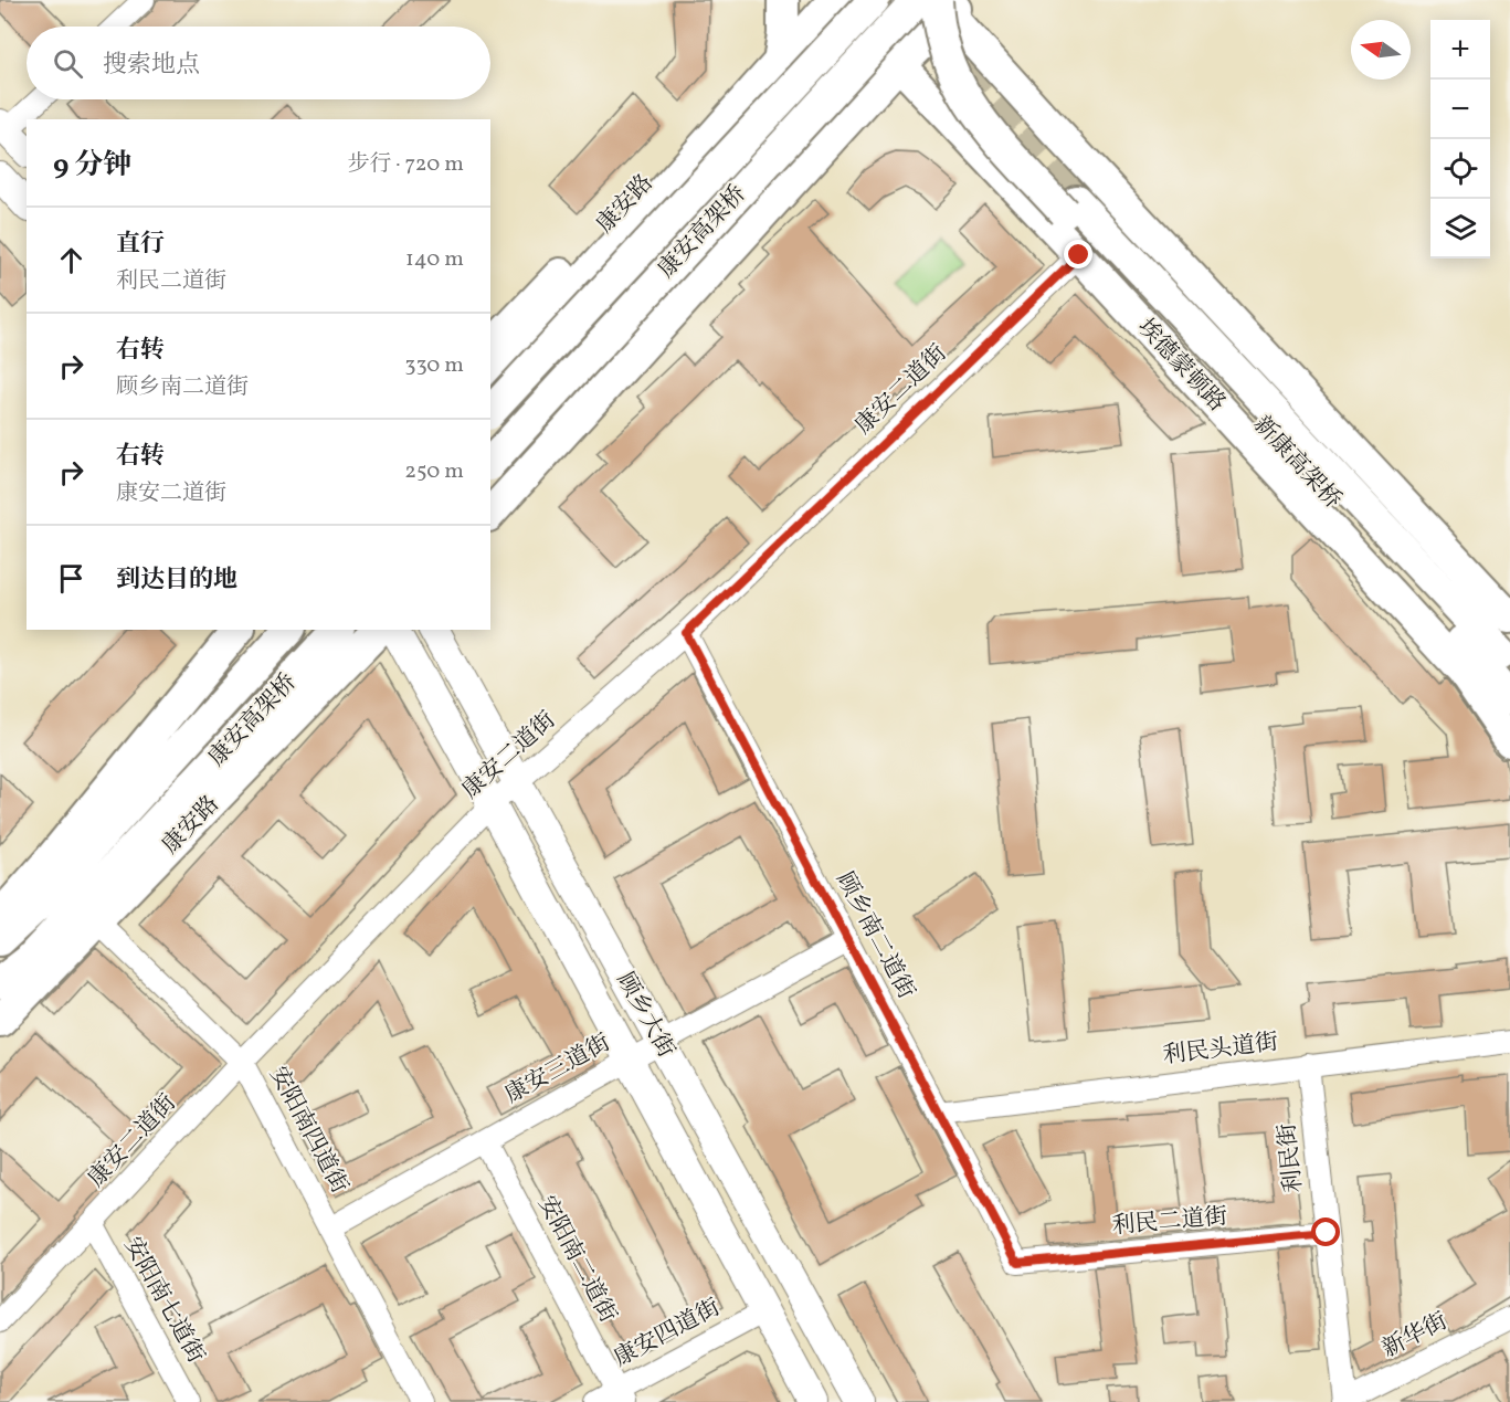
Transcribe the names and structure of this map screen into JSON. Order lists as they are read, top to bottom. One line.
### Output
{"streets":{"highway":["康安路","康安高架桥","埃德蒙顿路","新康高架桥"],"main road":["顾乡大街"],"street":["康安二道街","顾乡南二道街","利民头道街","康安三道街","安阳南四道街","利民街","利民二道街","安阳南二道街","安阳南七道街","康安四道街","新华街"]},"crossings":[["康安路","安阳南四道街"],["埃德蒙顿路","康安二道街"],["康安二道街","顾乡南二道街"],["康安二道街","顾乡大街"],["康安二道街","安阳南四道街"],["康安二道街","安阳南七道街"],["顾乡南二道街","利民头道街"],["顾乡南二道街","康安三道街"],["顾乡南二道街","利民二道街"],["顾乡大街","康安三道街"],["顾乡大街","康安四道街"],["利民头道街","利民街"],["康安三道街","安阳南四道街"],["康安三道街","安阳南二道街"],["利民街","利民二道街"],["利民街","新华街"],["安阳南二道街","康安四道街"]],"north":"left","page":{"map_buttons":["+","−"],"search":"搜索地点","heading":["9 分钟","步行 · 720 m"],"list":[["直行","利民二道街","140 m"],["右转","顾乡南二道街","330 m"],["右转","康安二道街","250 m"],"到达目的地"]}}
